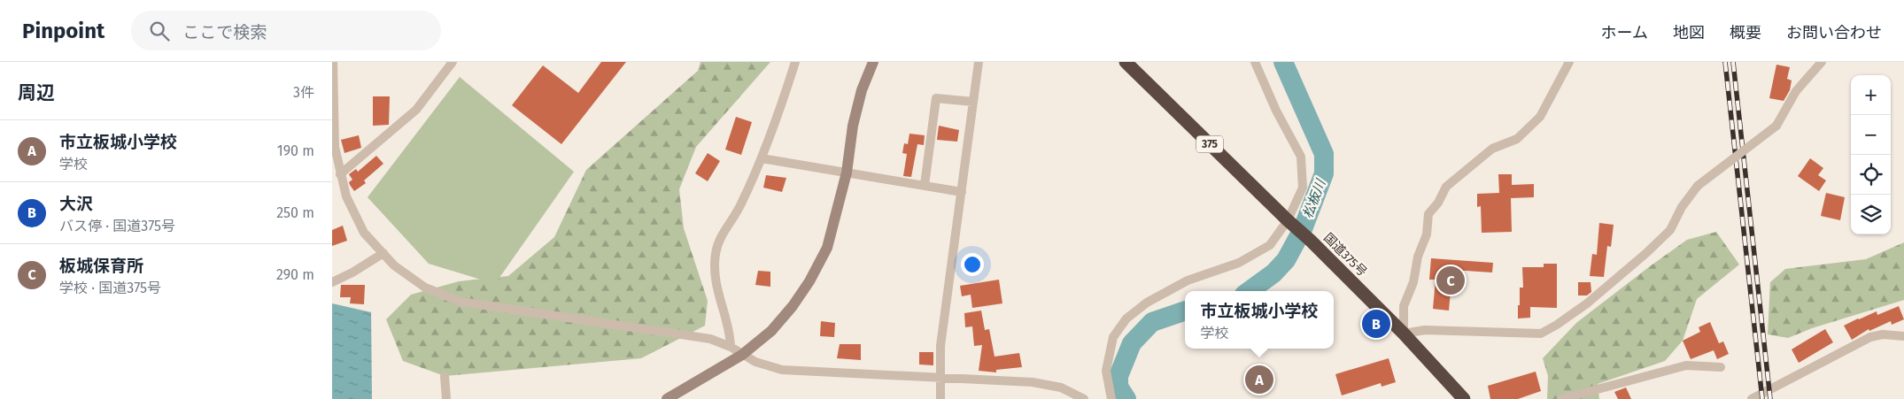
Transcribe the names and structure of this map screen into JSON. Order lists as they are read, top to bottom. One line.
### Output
{"streets":{"highway":["375","国道375号"]},"water":["松板川"],"page":{"header":"Pinpoint","search":"ここで検索","nav":["ホーム","地図","概要","お問い合わせ"],"heading":["周辺","3件"],"map_buttons":["+","−"],"list":[{"mark":"A","name":"市立板城小学校","note":"学校","value":"190 m"},{"mark":"B","name":"大沢","note":"バス停 · 国道375号","value":"250 m"},{"mark":"C","name":"板城保育所","note":"学校 · 国道375号","value":"290 m"}],"pins":["C","B","A"],"popup":["市立板城小学校","学校"]}}
